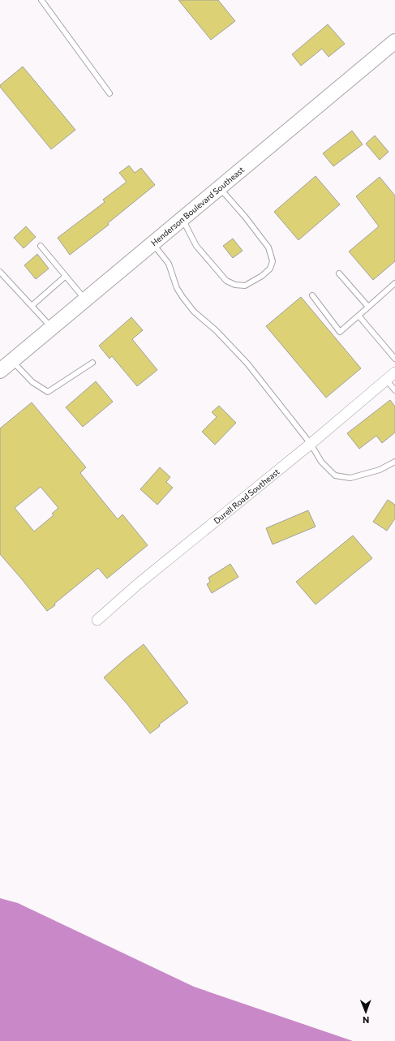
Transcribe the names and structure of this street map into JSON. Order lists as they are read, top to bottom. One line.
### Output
{"streets":{"street":["Henderson Boulevard Southeast","Durell Road Southeast"]},"north":"bottom"}
